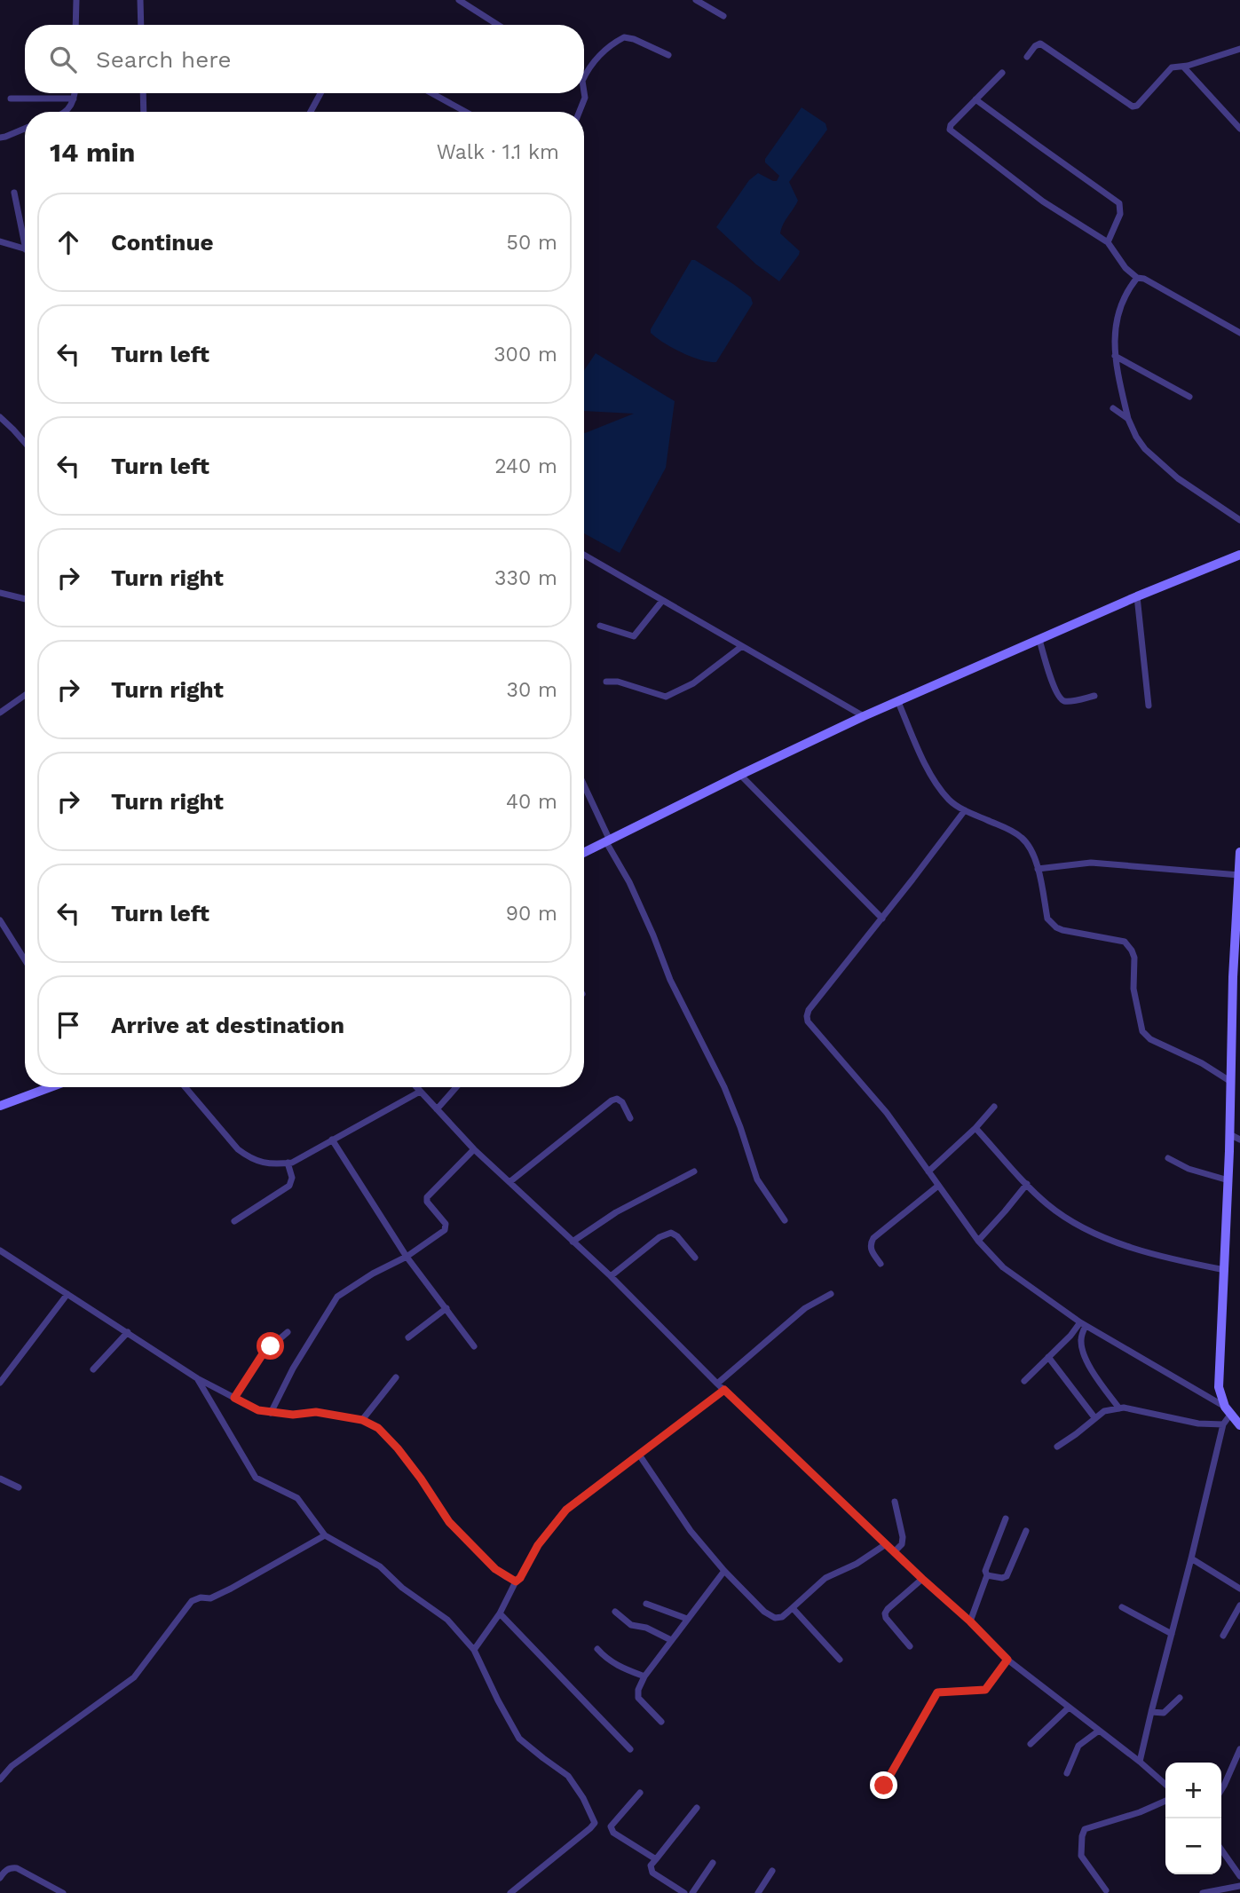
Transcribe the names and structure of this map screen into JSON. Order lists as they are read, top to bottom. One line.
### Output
{"page":{"search":"Search here","heading":["14 min","Walk · 1.1 km"],"list":[["Continue","50 m"],["Turn left","300 m"],["Turn left","240 m"],["Turn right","330 m"],["Turn right","30 m"],["Turn right","40 m"],["Turn left","90 m"],"Arrive at destination"],"map_buttons":["+","−"]}}
